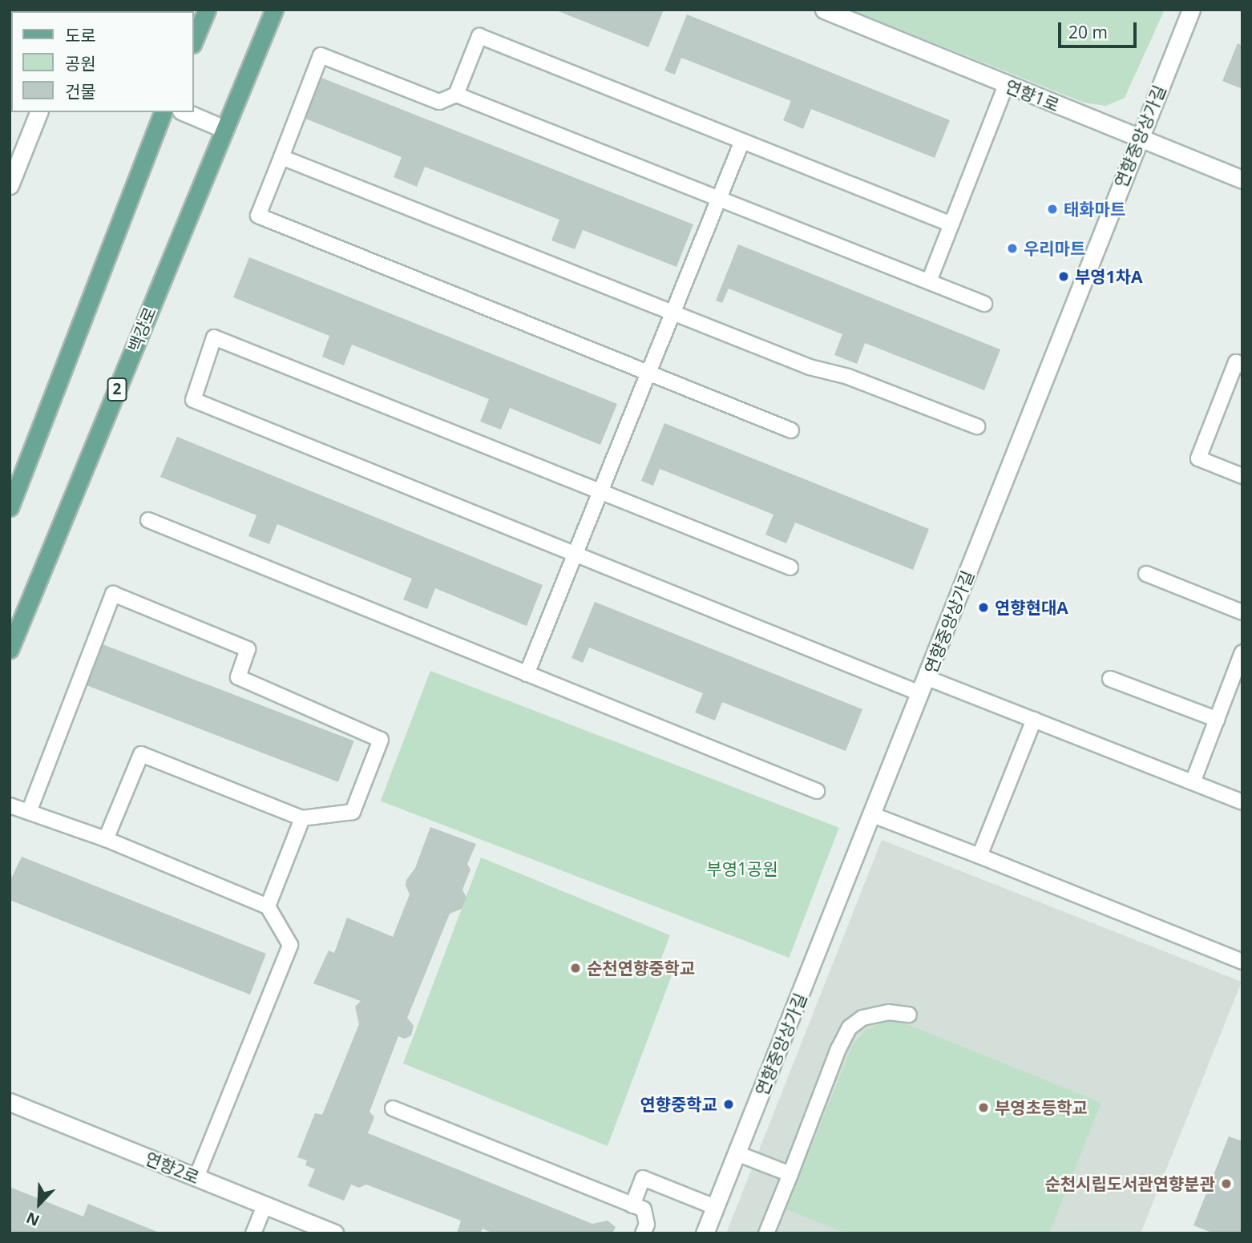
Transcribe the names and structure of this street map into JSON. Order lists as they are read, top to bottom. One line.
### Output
{"streets":{"main road":["백강로","2"],"street":["연향1로","연향중앙상가길","연향2로"]},"crossings":[["연향1로","연향중앙상가길"]],"parks":["부영1공원"],"places":["태화마트","우리마트","부영1차A","연향현대A","순천연향중학교","연향중학교","부영초등학교","순천시립도서관연향분관"],"legend":["도로","공원","건물"],"scale_bar":"20 m","north":"bottom left"}
